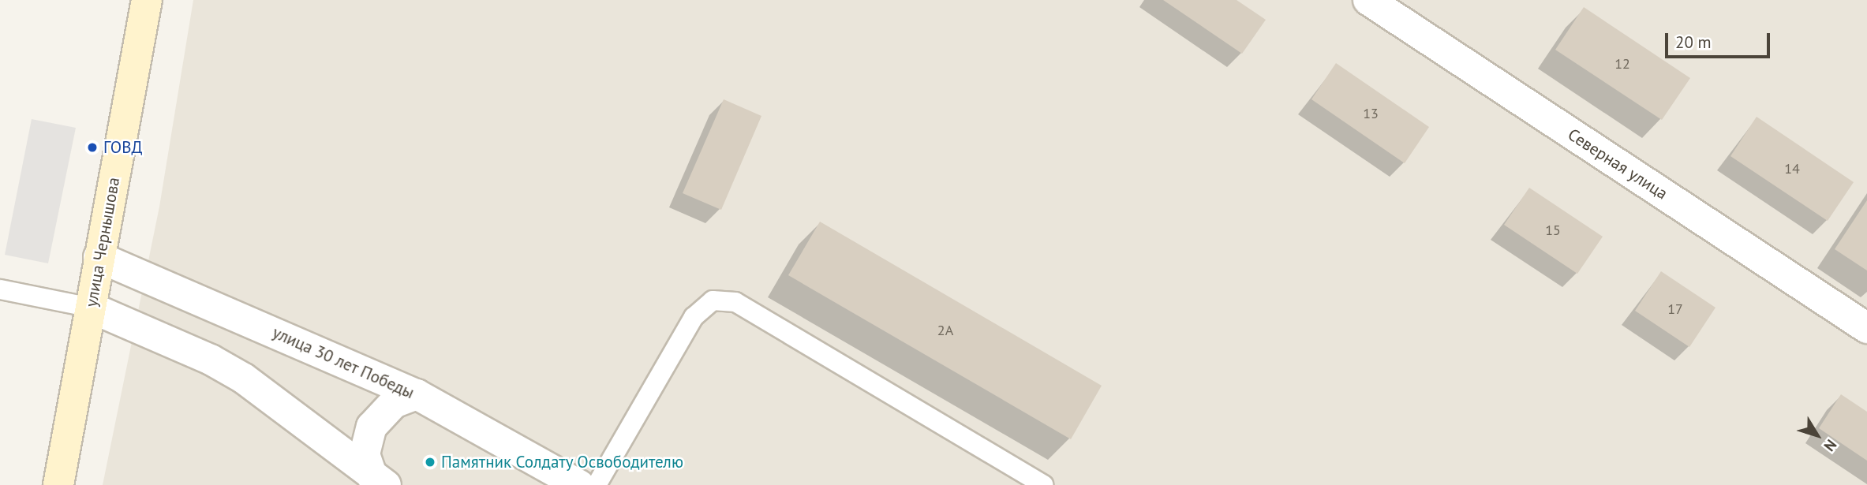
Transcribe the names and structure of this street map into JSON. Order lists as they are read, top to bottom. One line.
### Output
{"streets":{"main road":["улица Чернышова"],"street":["Северная улица","улица 30 лет Победы"]},"crossings":[["улица Чернышова","улица 30 лет Победы"]],"places":["ГОВД","Памятник Солдату Освободителю"],"house_numbers":["12","13","14","15","17","2А"],"scale_bar":"20 m","north":"bottom right"}
